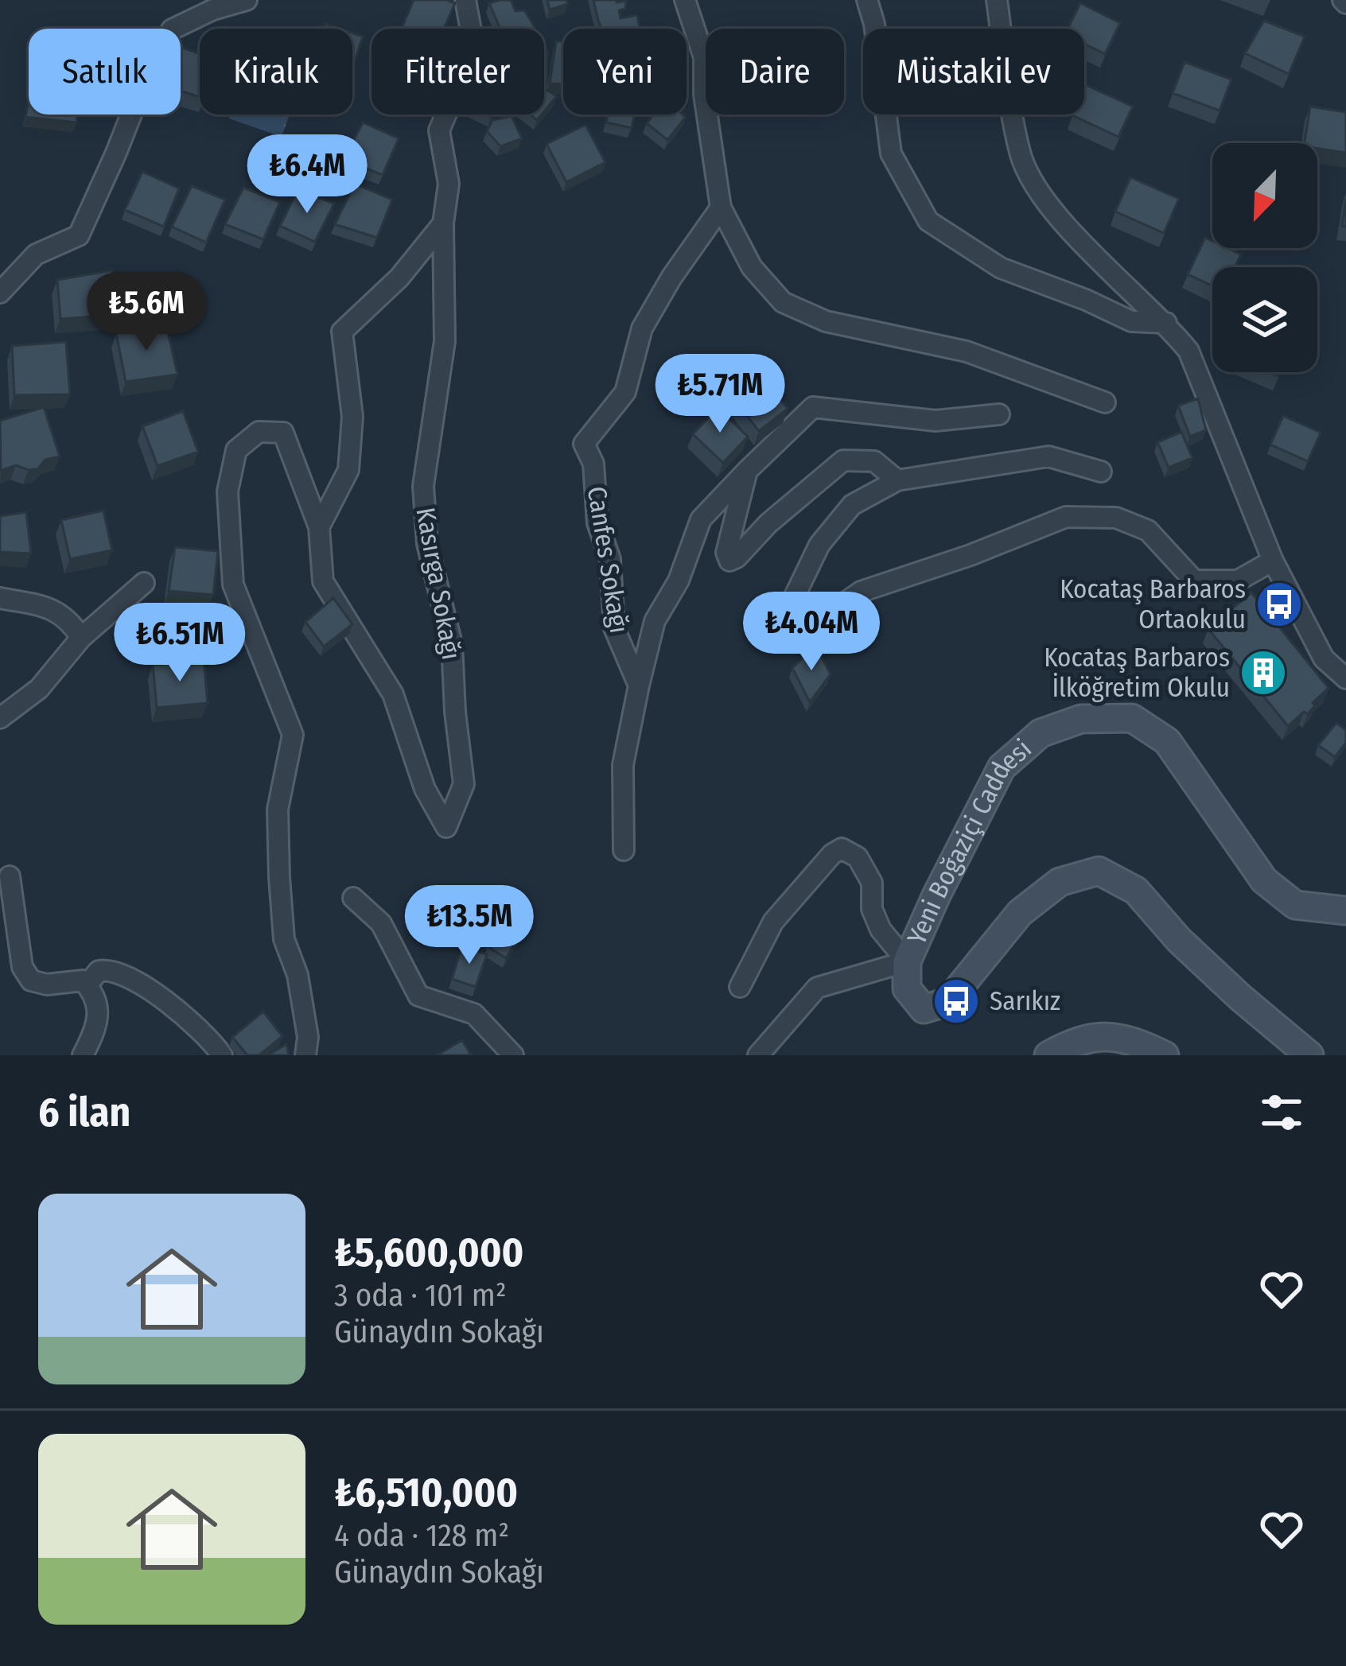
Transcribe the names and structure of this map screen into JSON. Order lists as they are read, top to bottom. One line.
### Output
{"streets":{"street":["Canfes Sokağı","Kasırga Sokağı","Yeni Boğaziçi Caddesi"]},"places":{"bus stop":["Kocataş Barbaros Ortaokulu","Sarıkız"],"building":["Kocataş Barbaros İlköğretim Okulu"]},"north":"bottom left","page":{"chip":["Satılık","Kiralık","Filtreler","Yeni","Daire","Müstakil ev"],"price":["₺6.4M","₺5.6M","₺5.71M","₺4.04M","₺6.51M","₺13.5M"],"heading":"6 ilan","list":[{"name":"₺5,600,000","note":"3 oda · 101 m² · Günaydın Sokağı"},{"name":"₺6,510,000","note":"4 oda · 128 m² · Günaydın Sokağı"}]}}
